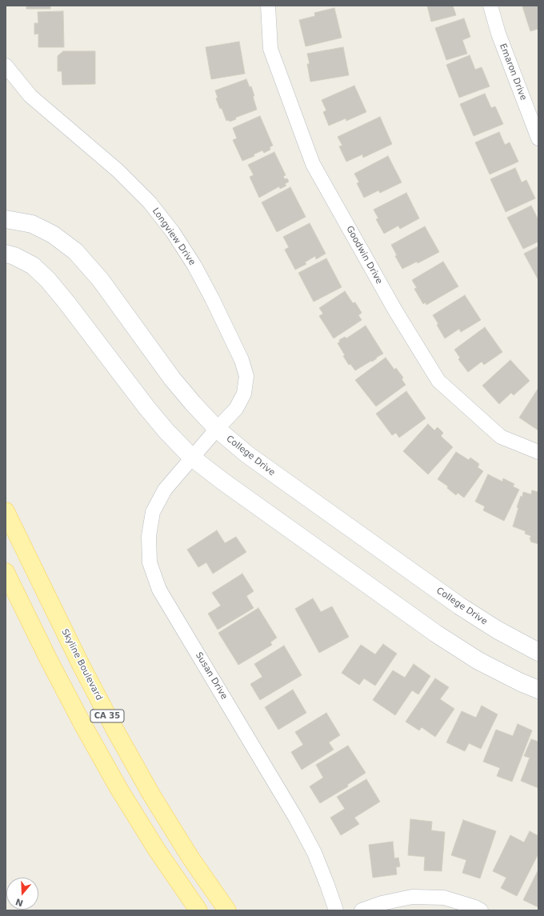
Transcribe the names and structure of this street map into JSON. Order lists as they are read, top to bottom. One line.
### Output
{"streets":{"main road":["Skyline Boulevard","CA 35"],"street":["Emaron Drive","Longview Drive","Goodwin Drive","College Drive","Susan Drive"]},"crossings":[["Longview Drive","College Drive"],["Longview Drive","Susan Drive"]],"north":"bottom"}
